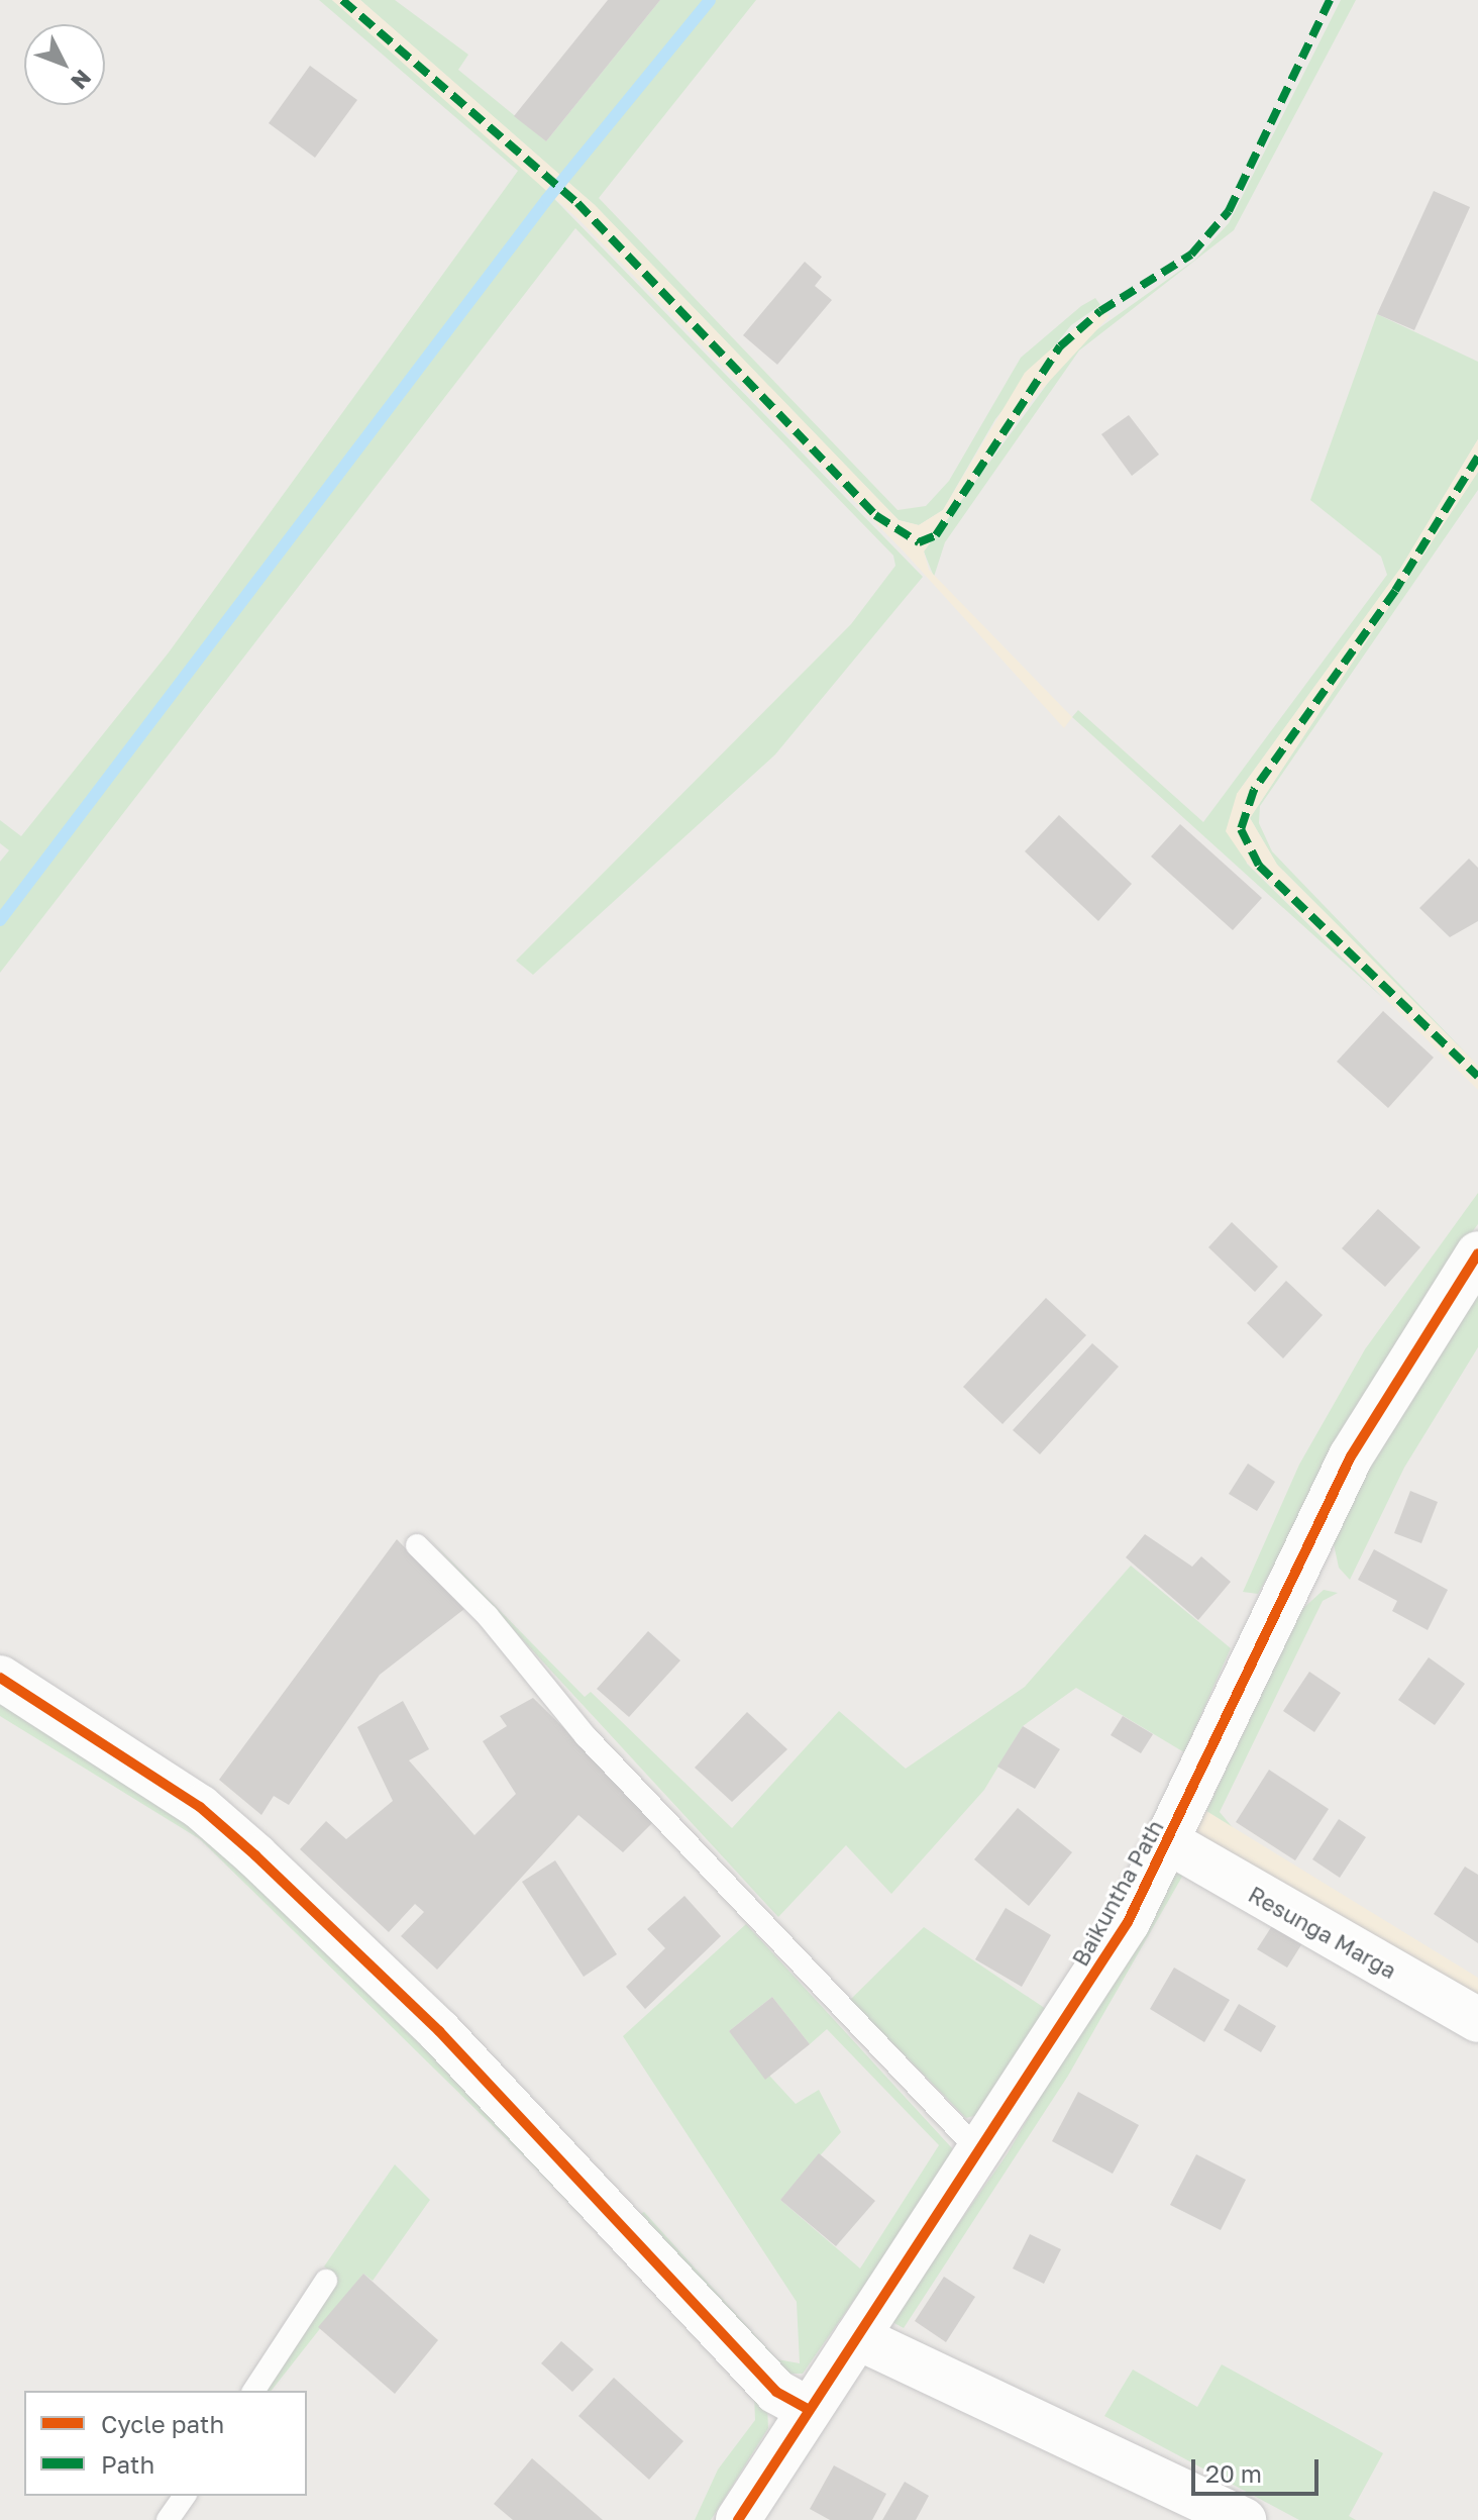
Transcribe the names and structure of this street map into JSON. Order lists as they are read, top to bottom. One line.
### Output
{"streets":{"street":["Baikuntha Path","Resunga Marga"]},"crossings":[["Baikuntha Path","Resunga Marga"]],"legend":["Cycle path","Path"],"scale_bar":"20 m","north":"bottom right"}
